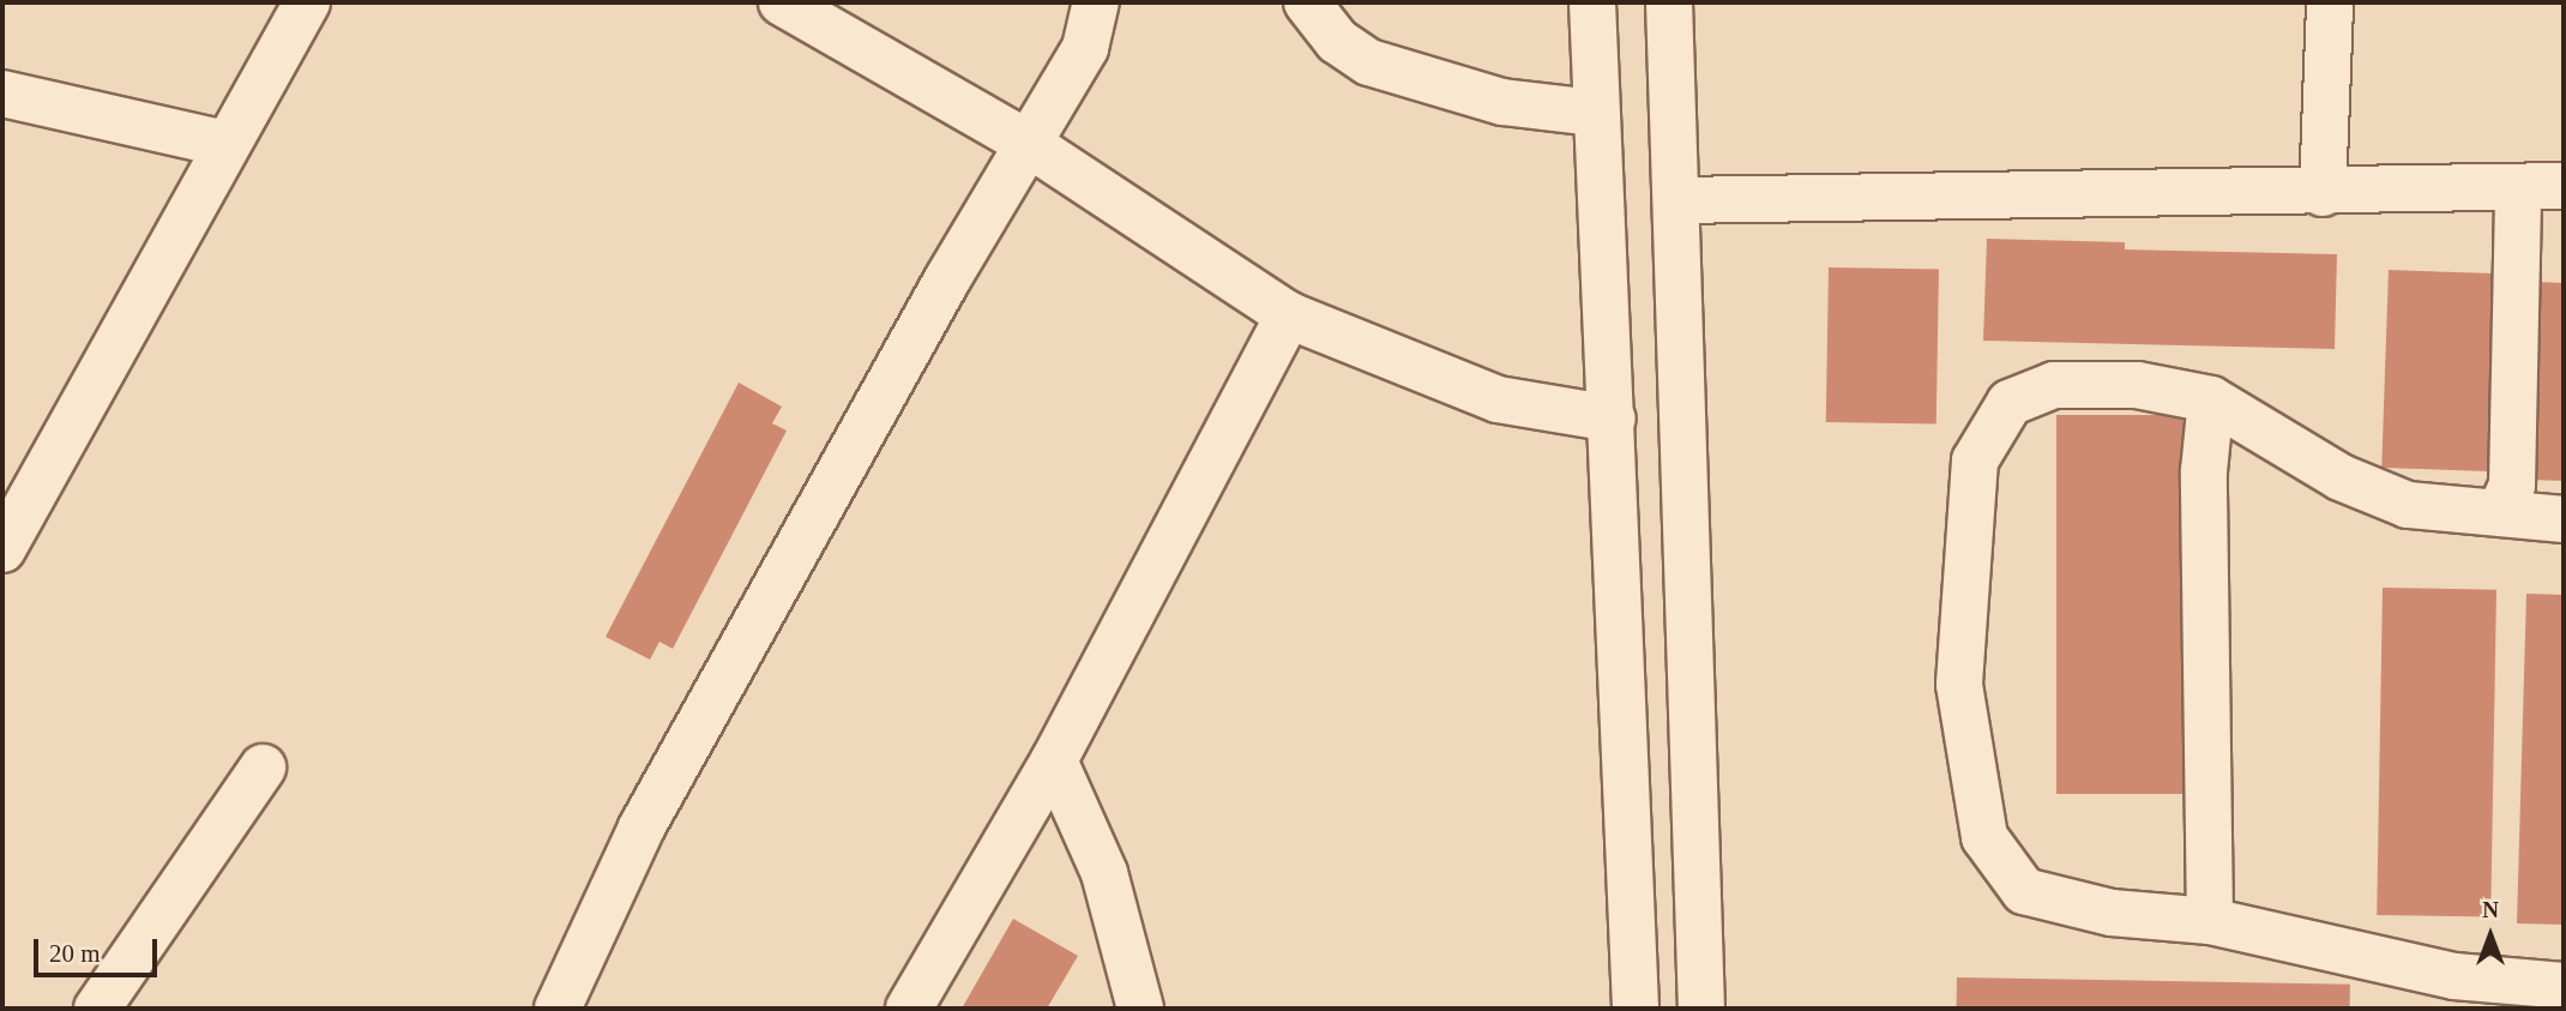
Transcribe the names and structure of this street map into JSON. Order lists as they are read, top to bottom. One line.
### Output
{"scale_bar":"20 m","north":"top"}
